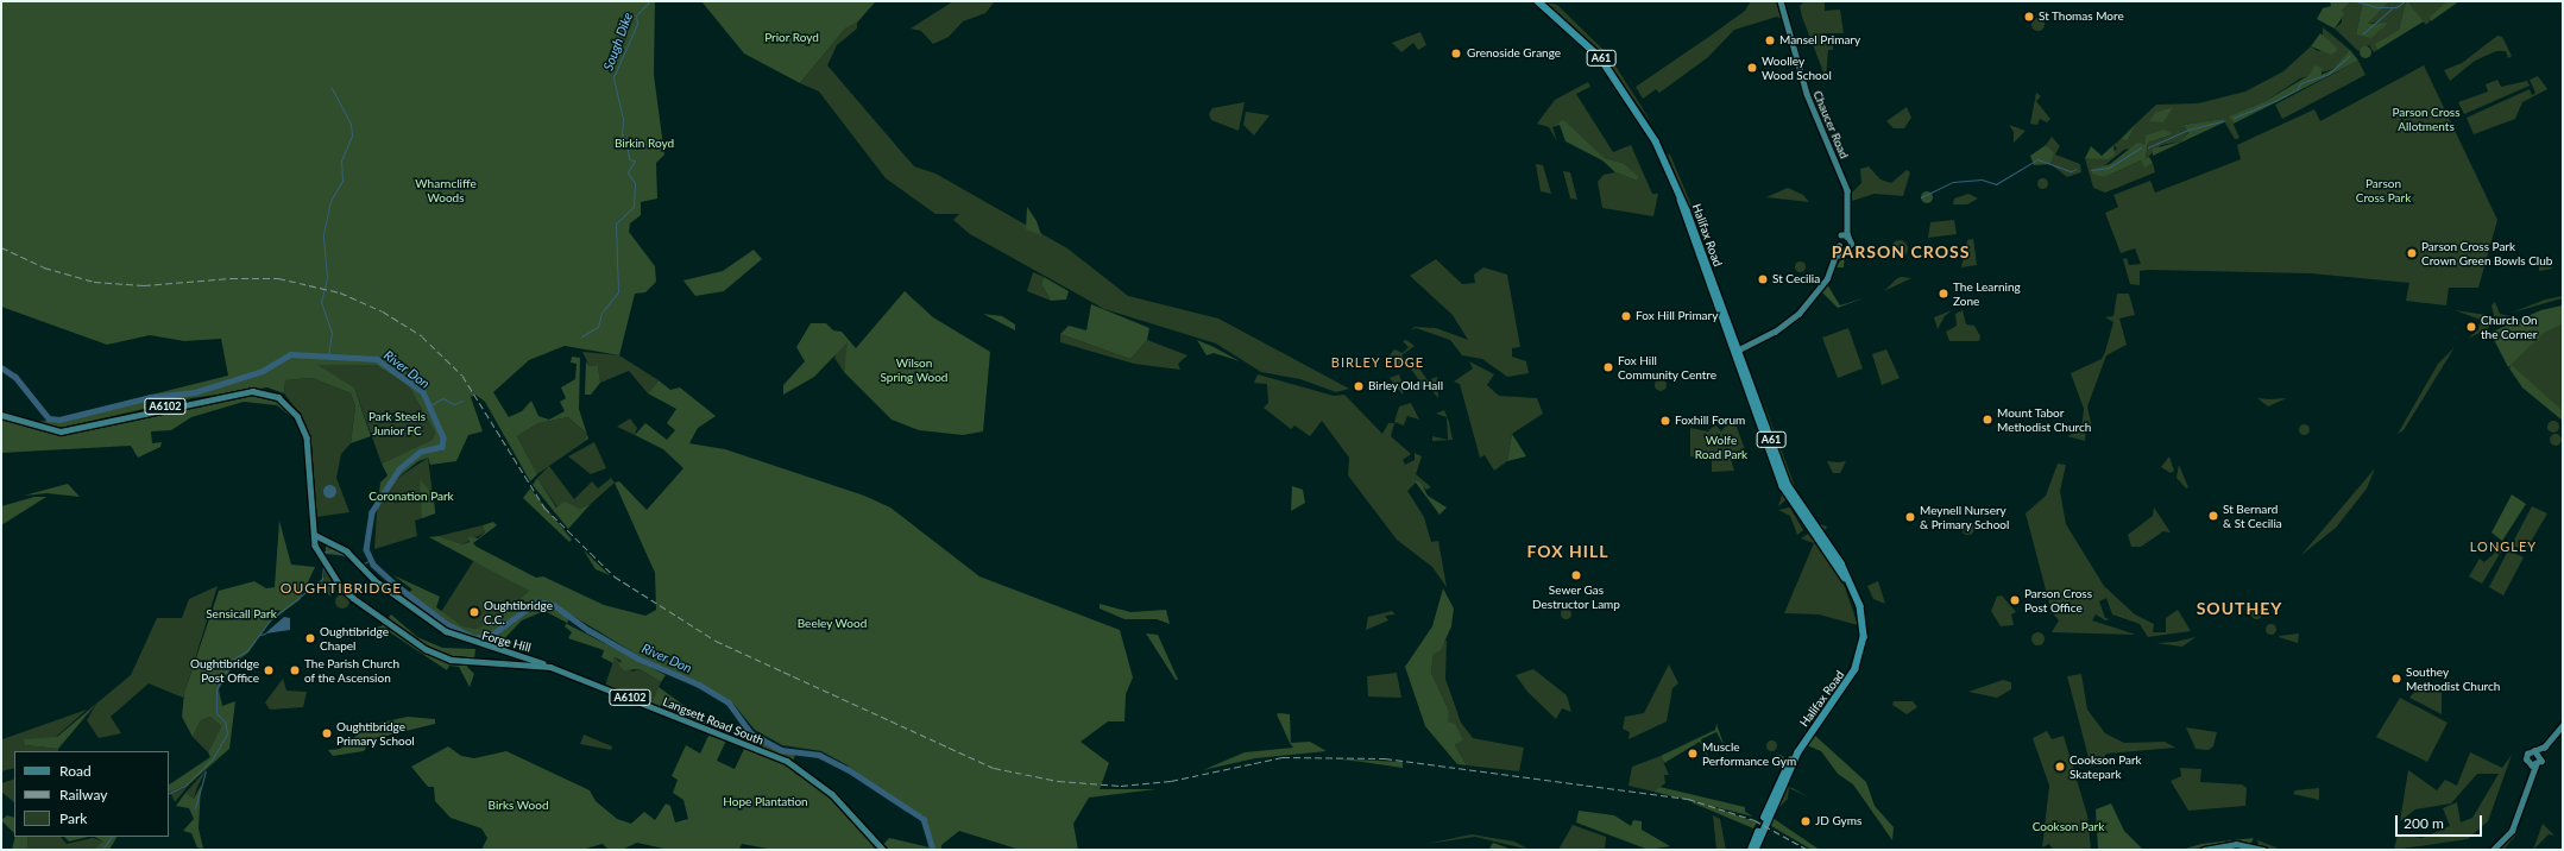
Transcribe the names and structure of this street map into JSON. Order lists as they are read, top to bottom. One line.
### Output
{"streets":{"highway":["A61","Halifax Road"],"main road":["Chaucer Road","A6102","Forge Hill","Langsett Road South"]},"crossings":[["A61","Halifax Road"],["A6102","Forge Hill"],["Forge Hill","Langsett Road South"]],"districts":["PARSON CROSS","BIRLEY EDGE","LONGLEY","FOX HILL","OUGHTIBRIDGE","SOUTHEY"],"water":["Sough Dike","River Don"],"parks":["Prior Royd","Parson Cross Allotments","Birkin Royd","Wharncliffe Woods","Parson Cross Park","Wilson Spring Wood","Park Steels Junior FC","Wolfe Road Park","Coronation Park","Sensicall Park","Beeley Wood","Hope Plantation","Birks Wood","Cookson Park"],"places":["St Thomas More","Mansel Primary","Grenoside Grange","Woolley Wood School","Parson Cross Park Crown Green Bowls Club","St Cecilia","The Learning Zone","Fox Hill Primary","Church On the Corner","Fox Hill Community Centre","Birley Old Hall","Mount Tabor Methodist Church","Foxhill Forum","St Bernard & St Cecilia","Meynell Nursery & Primary School","Sewer Gas Destructor Lamp","Parson Cross Post Office","Oughtibridge C.C.","Oughtibridge Chapel","Oughtibridge Post Office","The Parish Church of the Ascension","Southey Methodist Church","Oughtibridge Primary School","Muscle Performance Gym","Cookson Park Skatepark","JD Gyms"],"legend":["Road","Railway","Park"],"scale_bar":"200 m"}
